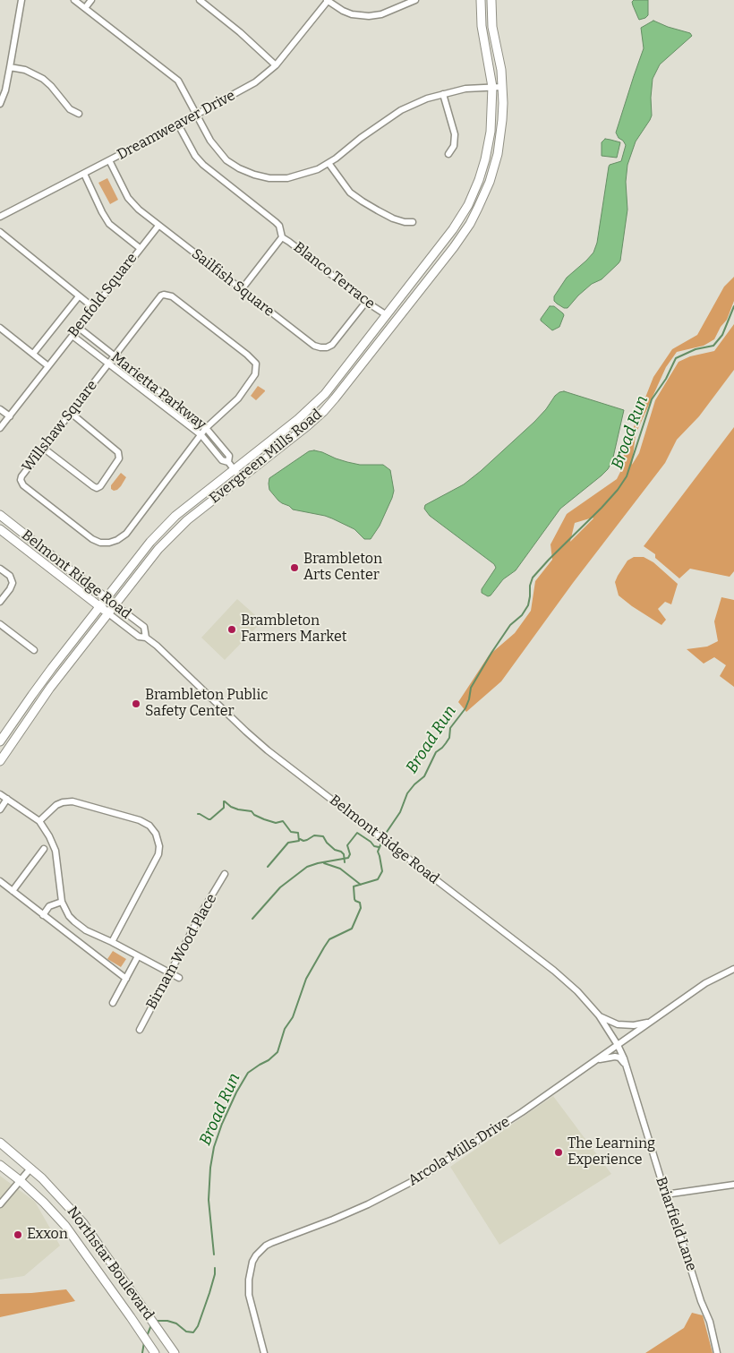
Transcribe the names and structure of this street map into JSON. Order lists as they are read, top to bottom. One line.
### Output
{"streets":{"main road":["Evergreen Mills Road","Belmont Ridge Road","Northstar Boulevard"],"street":["Dreamweaver Drive","Blanco Terrace","Sailfish Square","Benfold Square","Marietta Parkway","Willshaw Square","Birnam Wood Place","Arcola Mills Drive","Briarfield Lane"]},"crossings":[["Dreamweaver Drive","Sailfish Square"],["Blanco Terrace","Sailfish Square"],["Blanco Terrace","Evergreen Mills Road"],["Sailfish Square","Benfold Square"],["Benfold Square","Marietta Parkway"],["Marietta Parkway","Willshaw Square"],["Marietta Parkway","Evergreen Mills Road"],["Evergreen Mills Road","Belmont Ridge Road"],["Belmont Ridge Road","Arcola Mills Drive"],["Belmont Ridge Road","Briarfield Lane"],["Arcola Mills Drive","Briarfield Lane"]],"water":["Broad Run"],"places":["Brambleton Arts Center","Brambleton Farmers Market","Brambleton Public Safety Center","The Learning Experience","Exxon"]}
